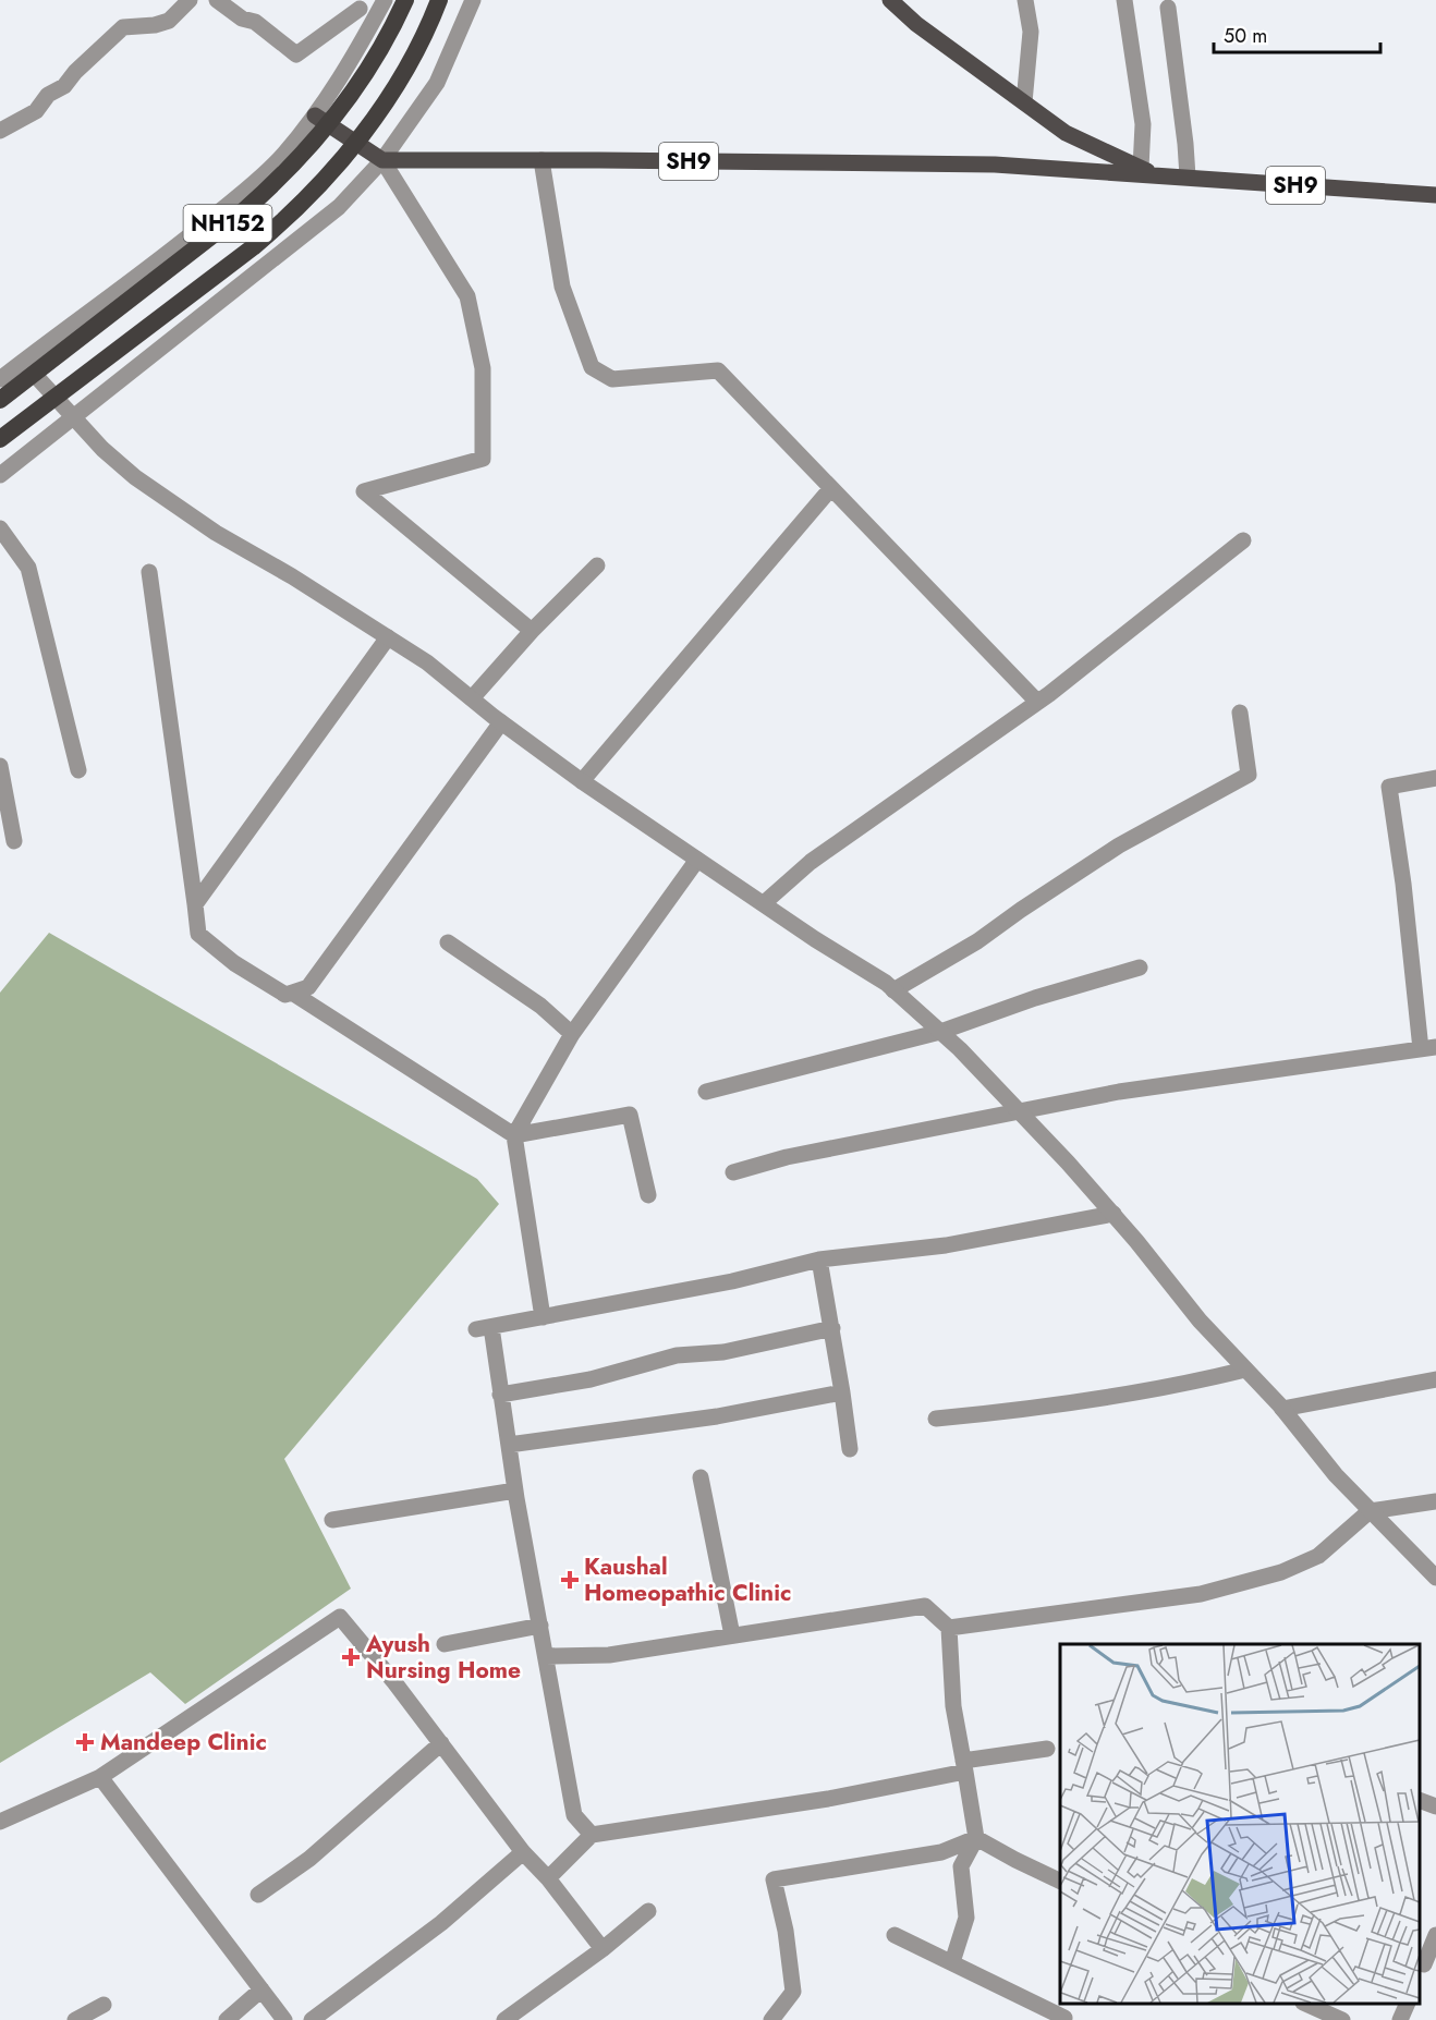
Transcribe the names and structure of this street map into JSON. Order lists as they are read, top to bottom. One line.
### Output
{"streets":{"highway":["NH152"],"main road":["SH9"]},"places":{"health":["Kaushal Homeopathic Clinic","Ayush Nursing Home","Mandeep Clinic"]},"scale_bar":"50 m"}
